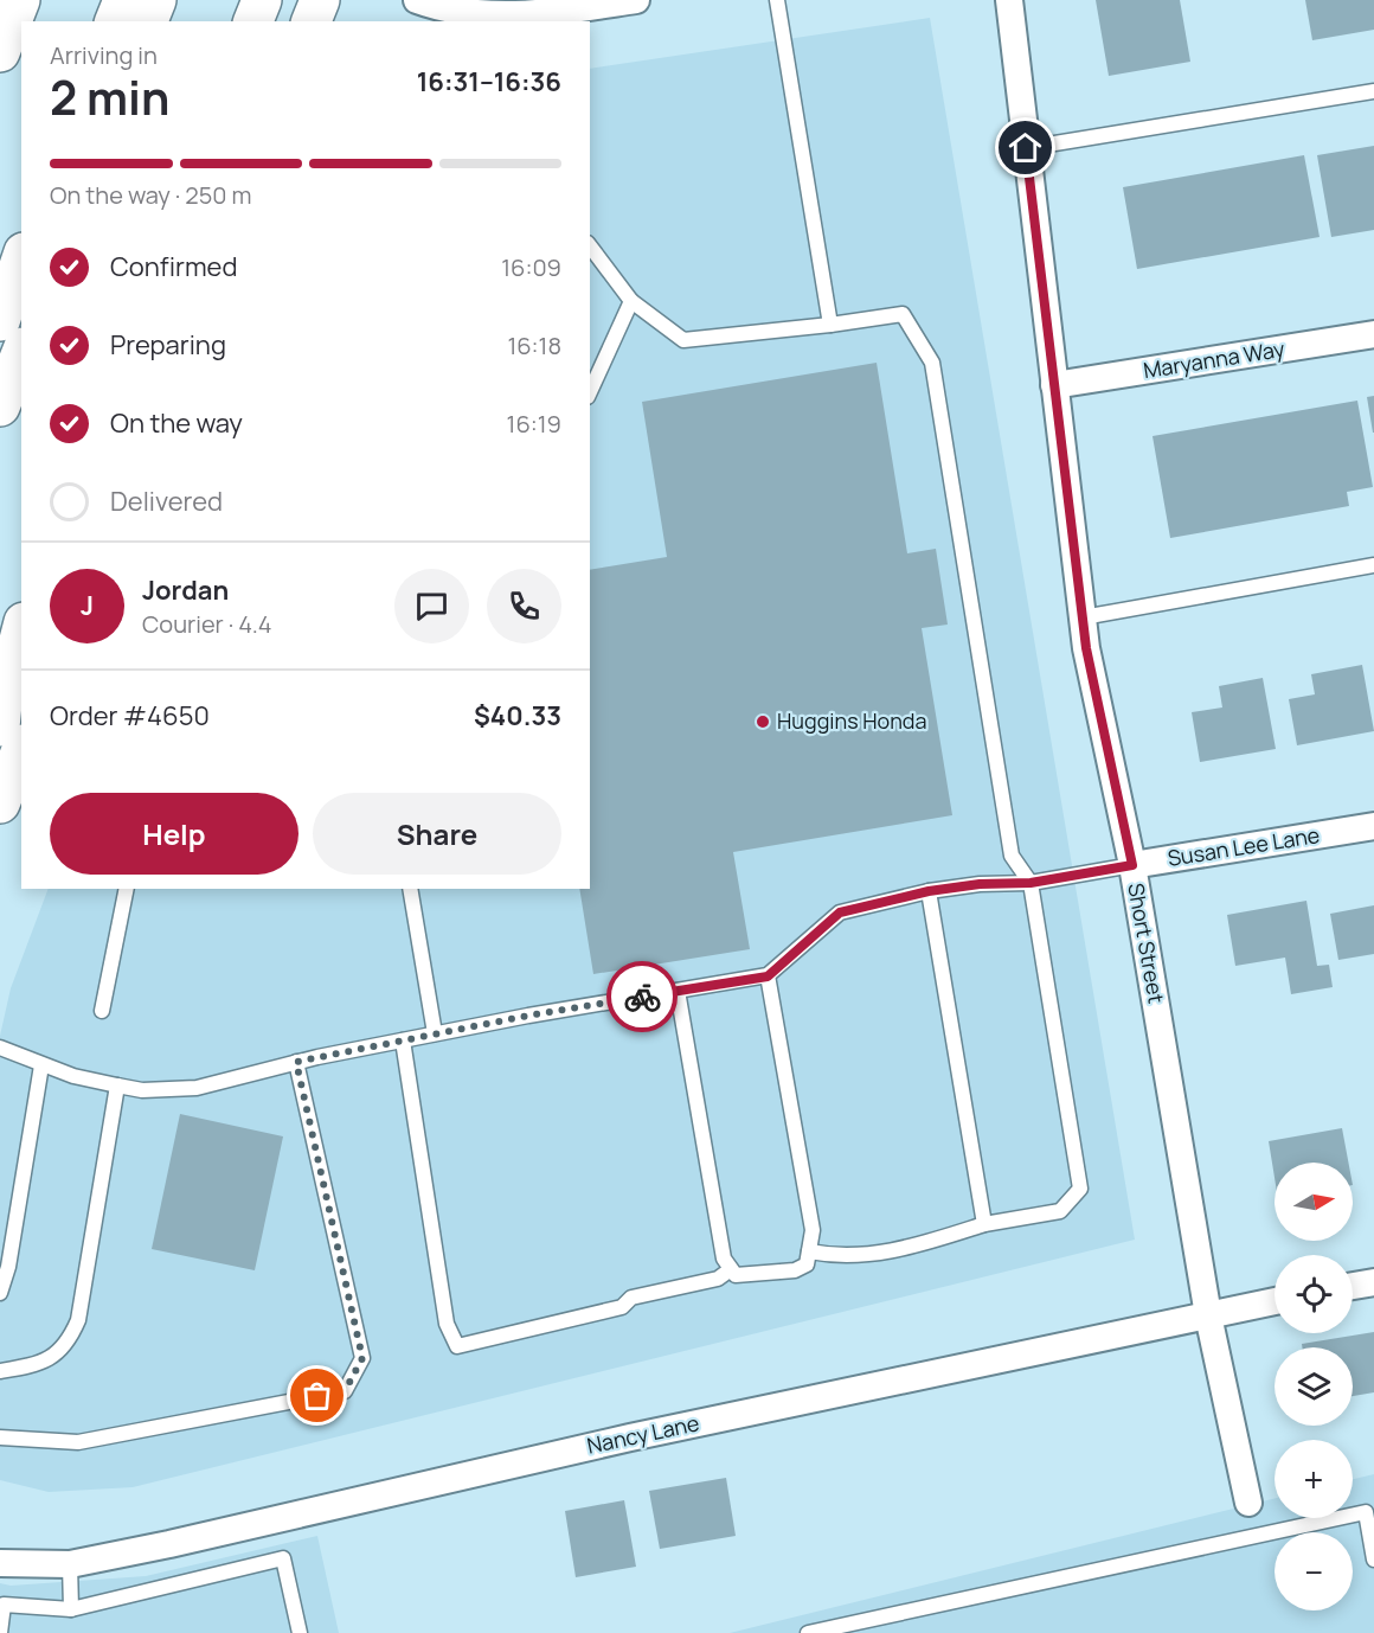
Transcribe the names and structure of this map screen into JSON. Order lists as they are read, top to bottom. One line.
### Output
{"streets":{"street":["Maryanna Way","Susan Lee Lane","Short Street","Nancy Lane"]},"crossings":[["Maryanna Way","Short Street"],["Susan Lee Lane","Short Street"],["Short Street","Nancy Lane"]],"places":["Huggins Honda"],"north":"right","page":{"heading":["2 min","Arriving in","16:31–16:36"],"panel":["Jordan","Courier · 4.4","Order #4650","$40.33"],"bar":"On the way · 250 m","list":[["Confirmed","16:09"],["Preparing","16:18"],["On the way","16:19"],"Delivered"],"round":"J","buttons":["Help","Share"],"map_buttons":["+","−"]}}
